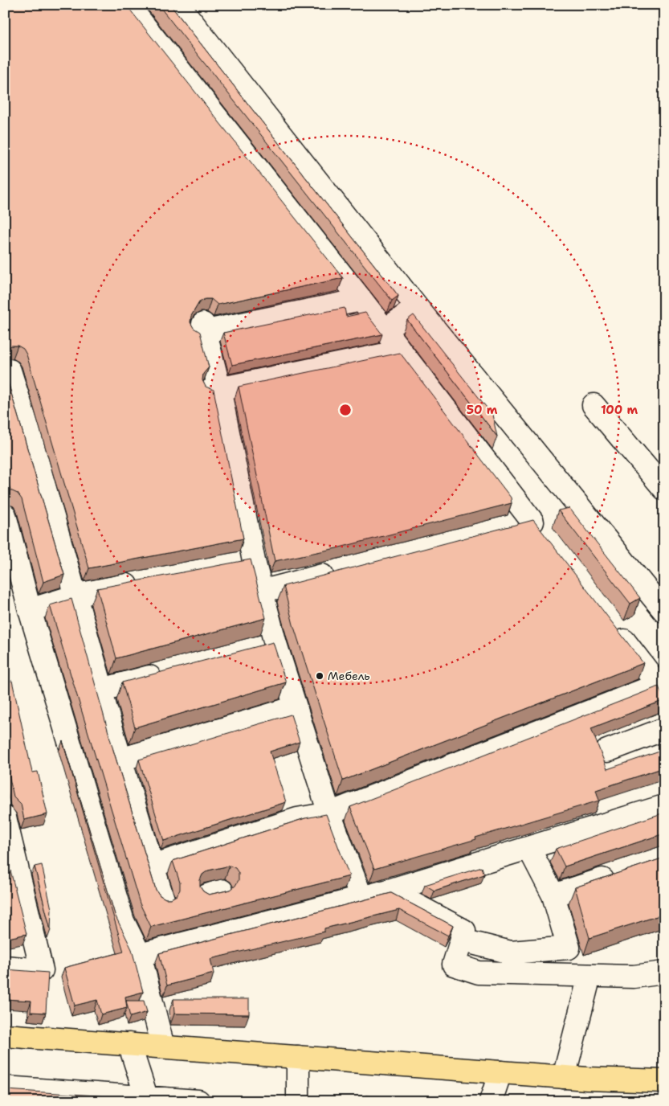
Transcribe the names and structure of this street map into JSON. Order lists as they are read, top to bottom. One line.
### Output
{"places":["Мебель"],"rings":["50 m","100 m"]}
